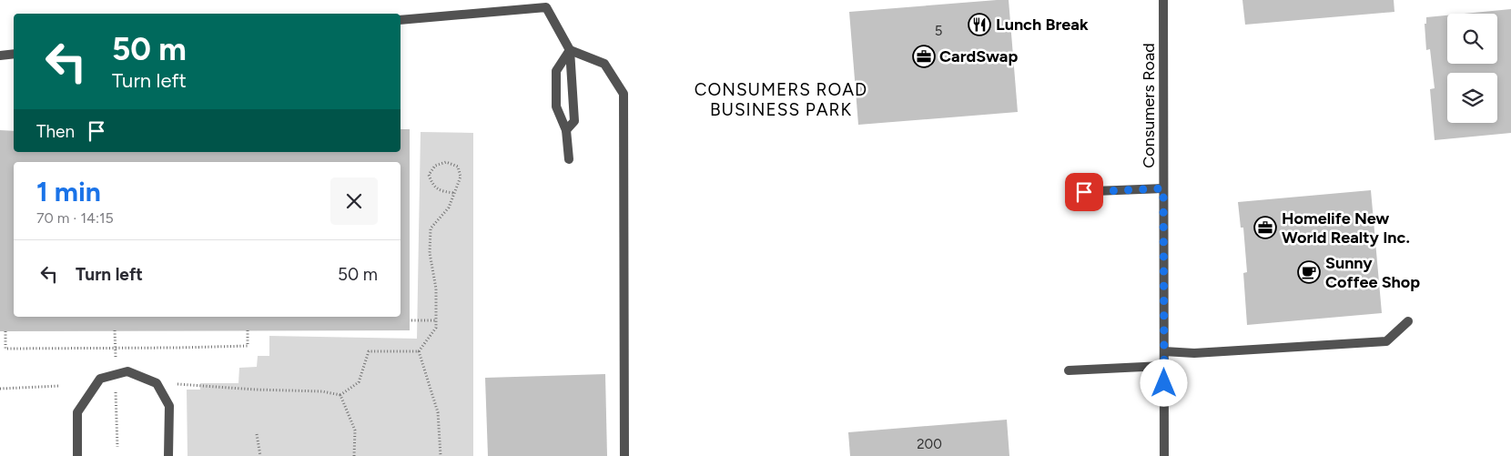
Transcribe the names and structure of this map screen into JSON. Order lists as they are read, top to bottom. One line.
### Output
{"streets":{"street":["Consumers Road"]},"districts":["CONSUMERS ROAD BUSINESS PARK"],"places":{"restaurant":["Lunch Break"],"office":["CardSwap","Homelife New World Realty Inc."],"cafe":["Sunny Coffee Shop"]},"house_numbers":["5","200"],"page":{"turn":["50 m","Turn left"],"then":"Then","heading":["1 min","70 m · 14:15"],"list":[{"name":"Turn left","value":"50 m"}]}}
